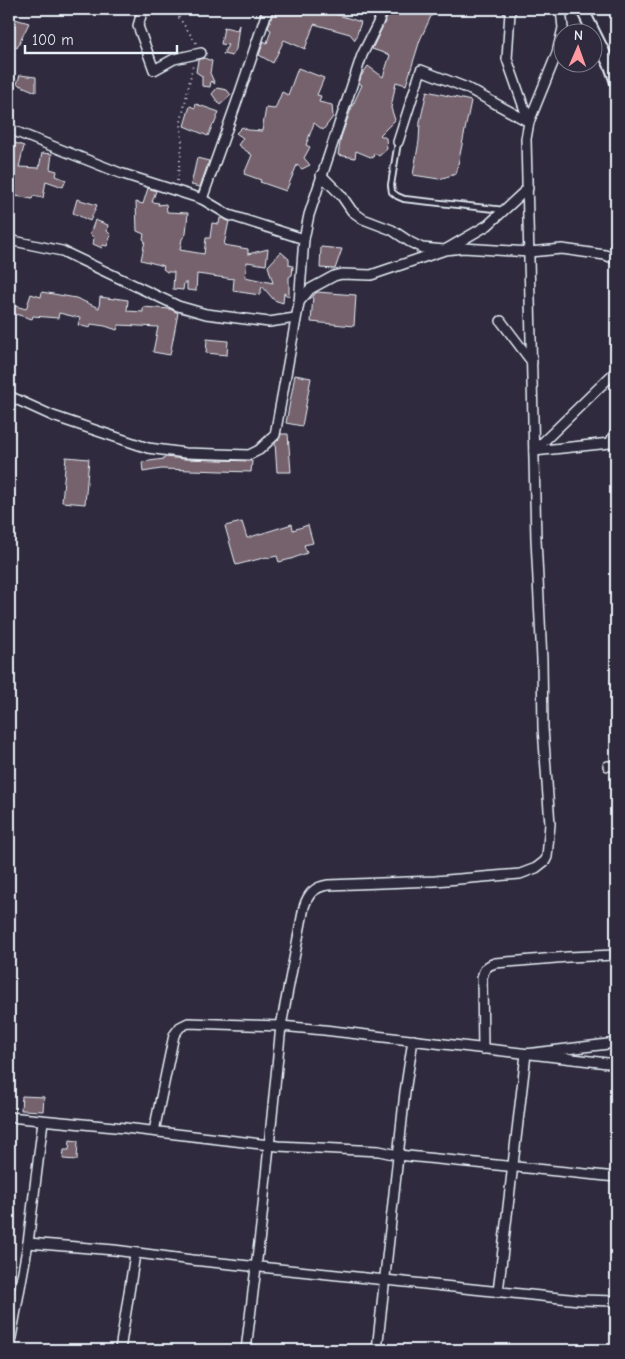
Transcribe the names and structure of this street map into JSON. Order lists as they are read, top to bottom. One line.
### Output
{"scale_bar":"100 m","north":"top"}
